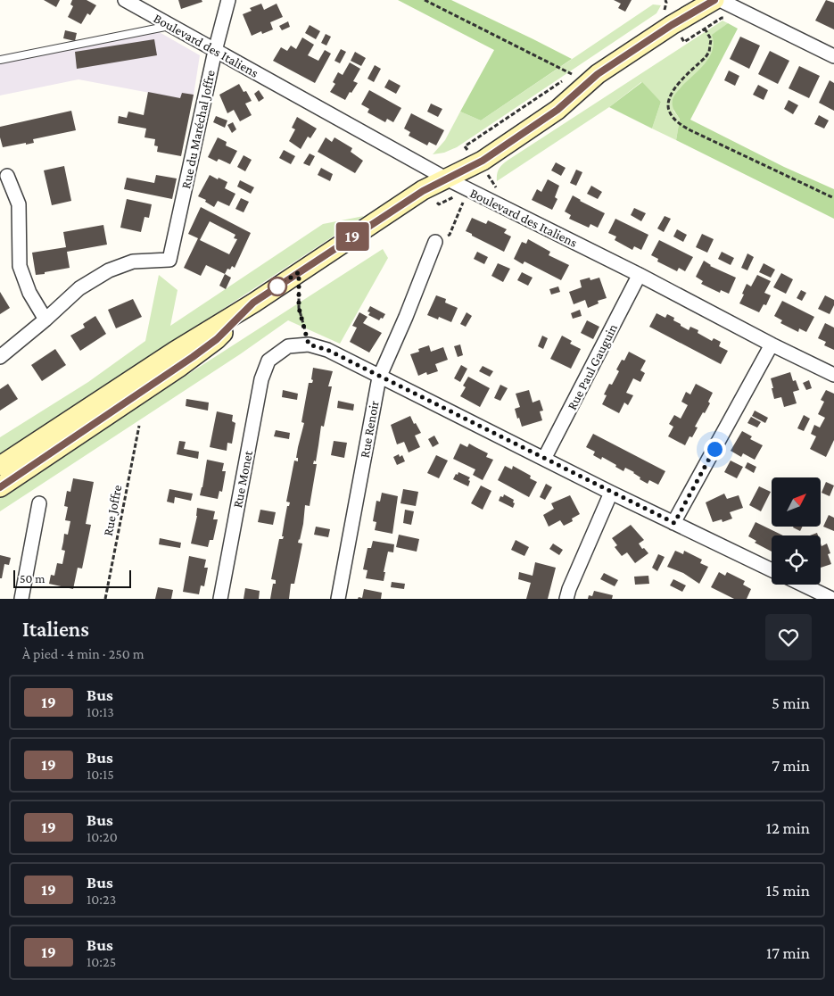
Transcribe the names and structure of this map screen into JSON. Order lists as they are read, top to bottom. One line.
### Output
{"streets":{"street":["Boulevard des Italiens","Rue du Maréchal Joffre","Rue Paul Gauguin","Rue Renoir","Rue Monet"],"path":["Rue Joffre"]},"crossings":[["Boulevard des Italiens","Rue du Maréchal Joffre"],["Boulevard des Italiens","Rue Paul Gauguin"]],"lines":["bus line 19"],"scale_bar":"50 m","north":"top right","page":{"on_map":"19","scale":"50 m","heading":["Italiens","À pied · 4 min · 250 m"],"list":[{"mark":"19","name":"Bus","note":"10:13","value":"5 min"},{"mark":"19","name":"Bus","note":"10:15","value":"7 min"},{"mark":"19","name":"Bus","note":"10:20","value":"12 min"},{"mark":"19","name":"Bus","note":"10:23","value":"15 min"},{"mark":"19","name":"Bus","note":"10:25","value":"17 min"}]}}
